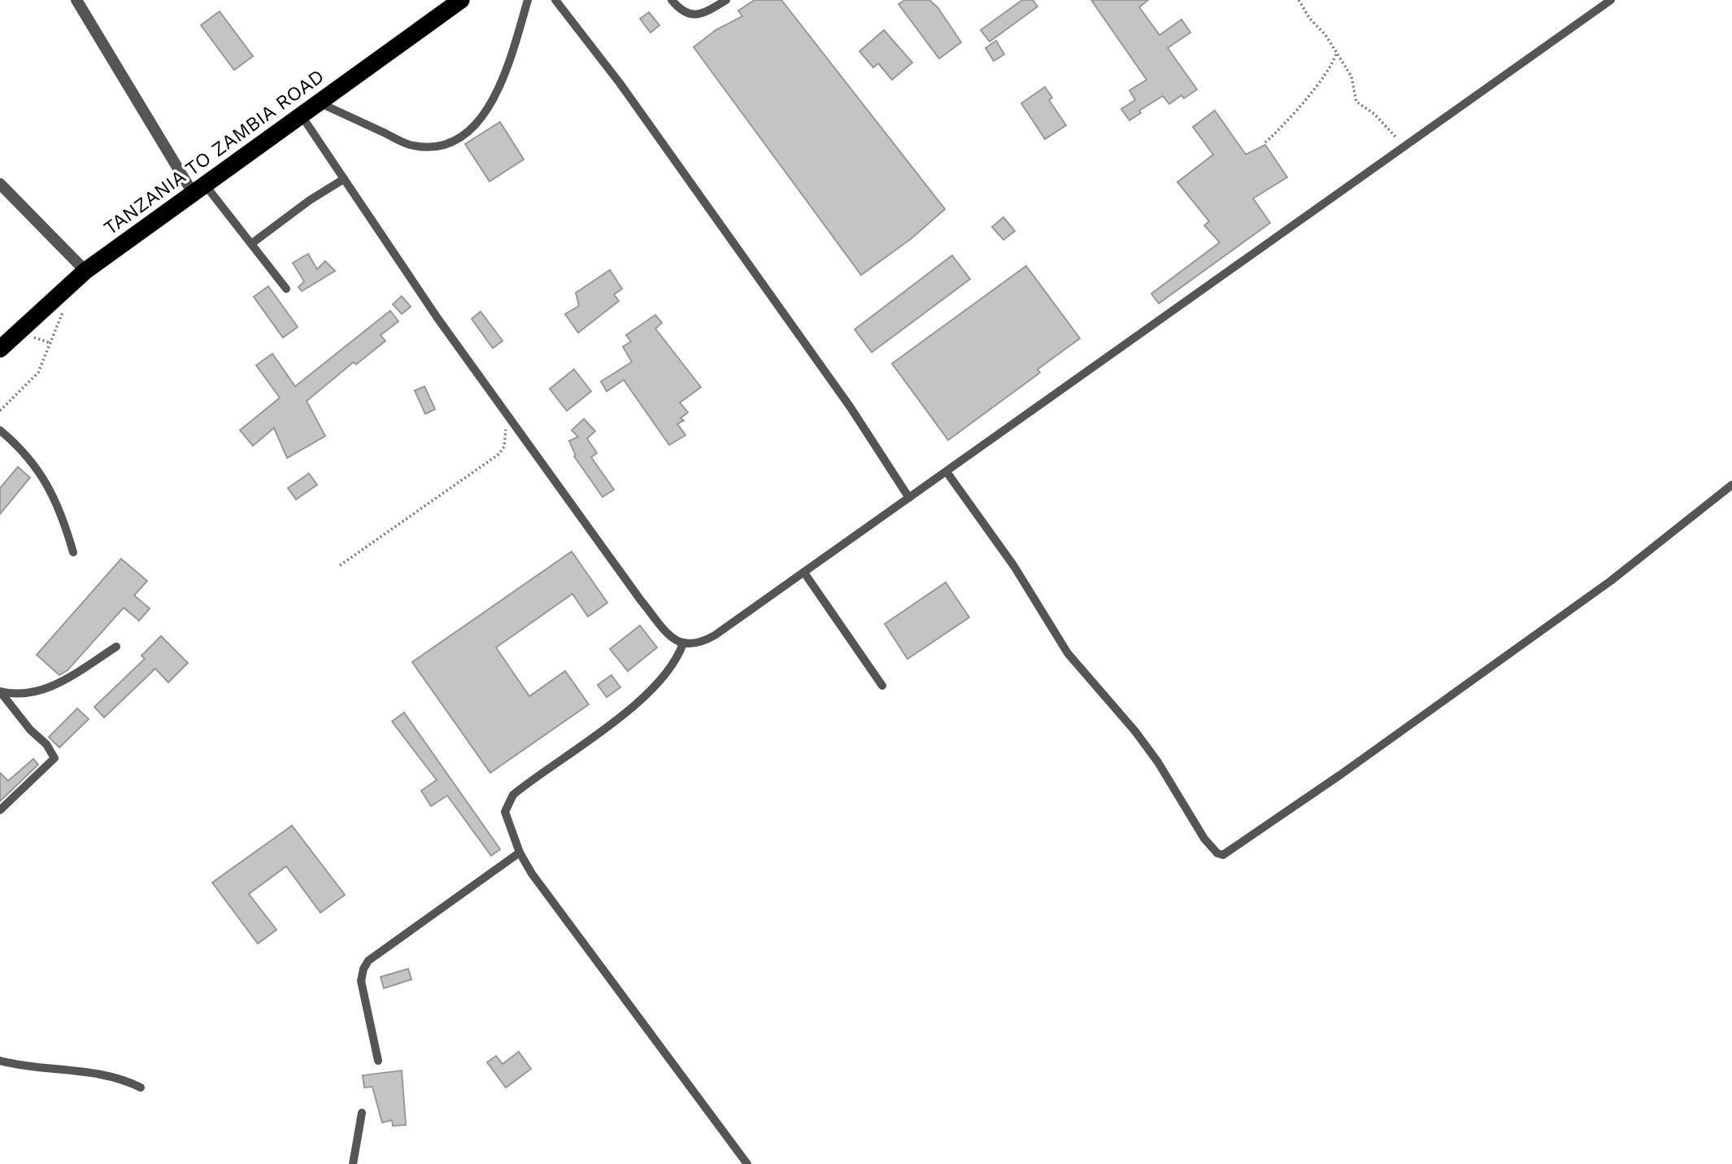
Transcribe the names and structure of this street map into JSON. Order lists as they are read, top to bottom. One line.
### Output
{"streets":{"highway":["TANZANIA TO ZAMBIA ROAD"]}}
